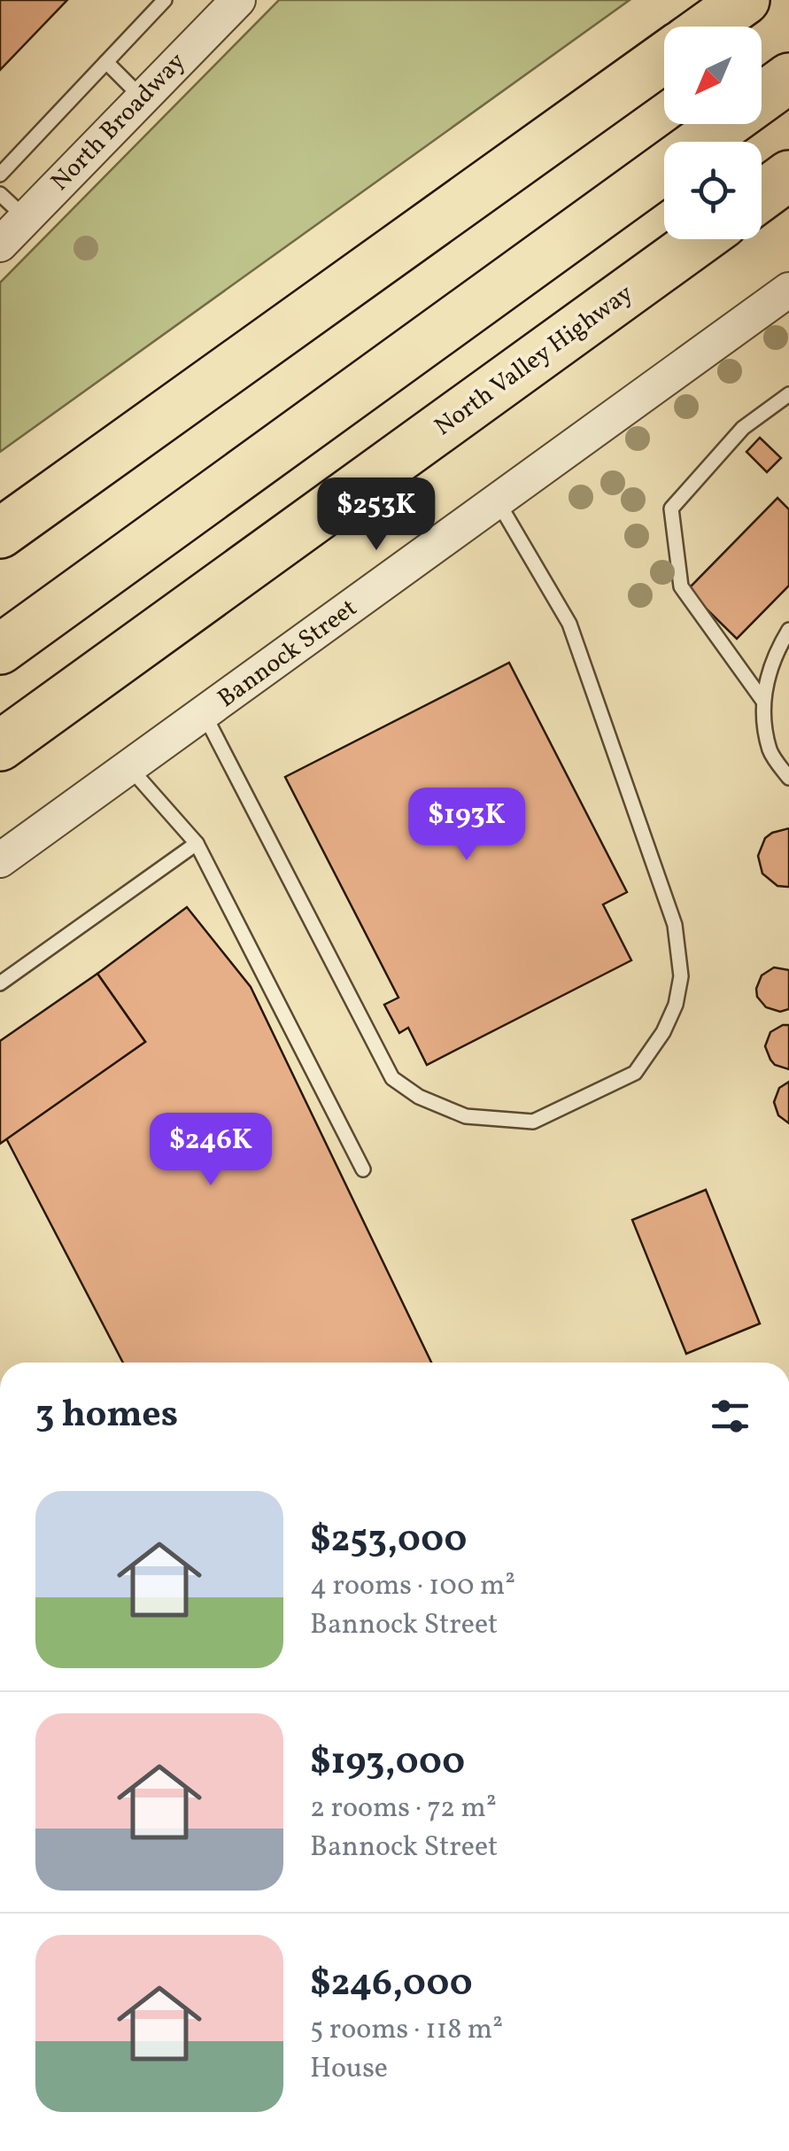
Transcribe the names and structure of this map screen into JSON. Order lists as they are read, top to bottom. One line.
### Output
{"streets":{"highway":["North Valley Highway"],"street":["North Broadway","Bannock Street"]},"north":"bottom left","page":{"price":["$253K","$193K","$246K"],"heading":"3 homes","list":[{"name":"$253,000","note":"4 rooms · 100 m² · Bannock Street"},{"name":"$193,000","note":"2 rooms · 72 m² · Bannock Street"},{"name":"$246,000","note":"5 rooms · 118 m² · House"}]}}
